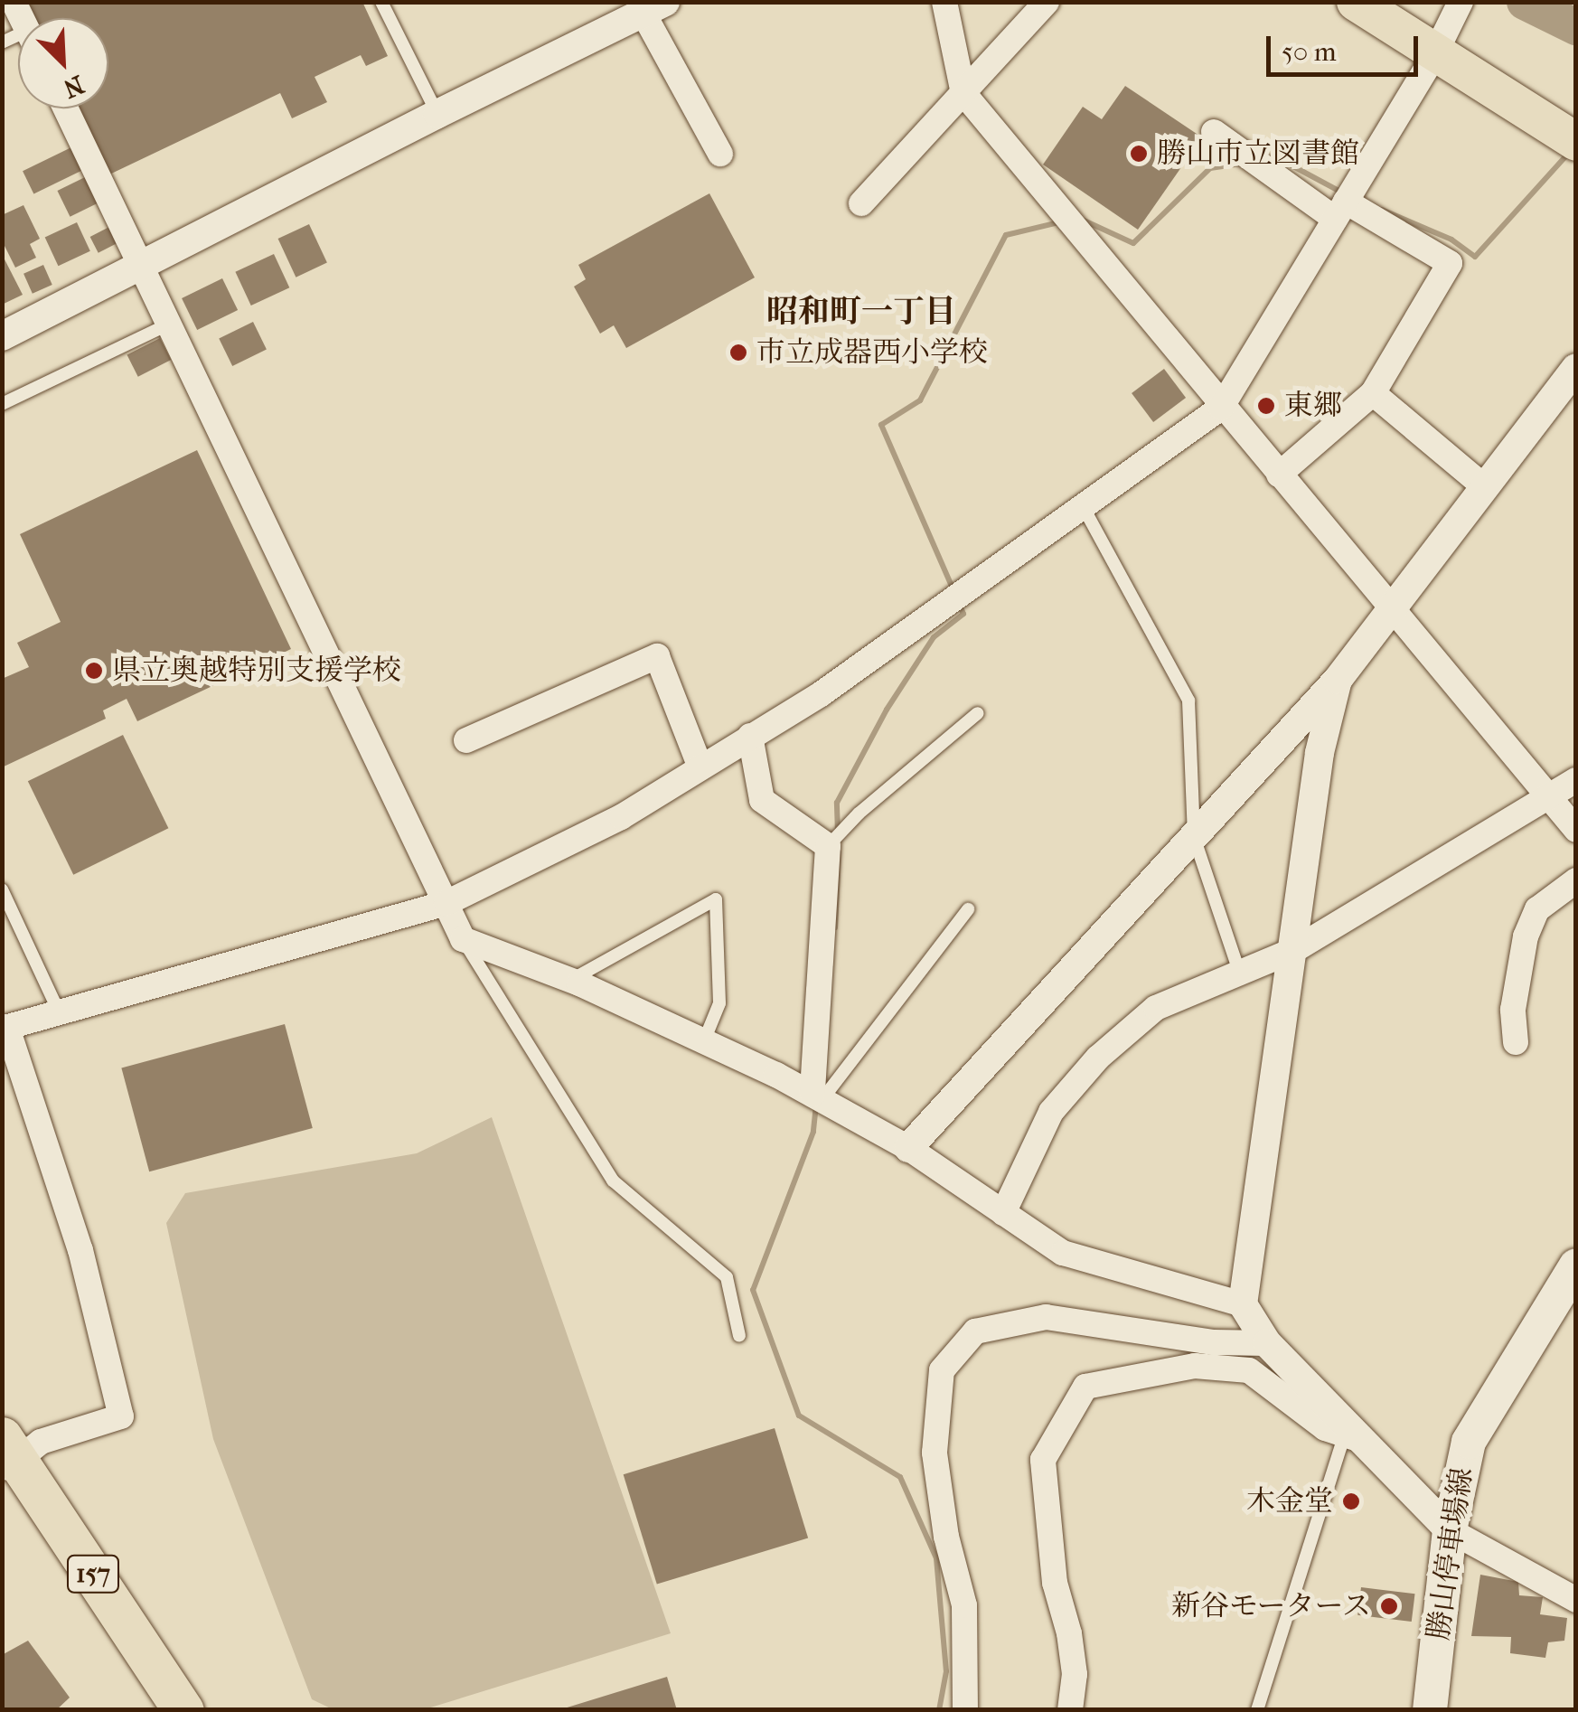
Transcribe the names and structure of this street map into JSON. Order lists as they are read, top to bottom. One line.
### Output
{"streets":{"highway":["157"],"main road":["勝山停車場線"]},"districts":["昭和町一丁目"],"places":["勝山市立図書館","市立成器西小学校","東郷","県立奥越特別支援学校","木金堂","新谷モータース"],"scale_bar":"50 m","north":"bottom right"}
